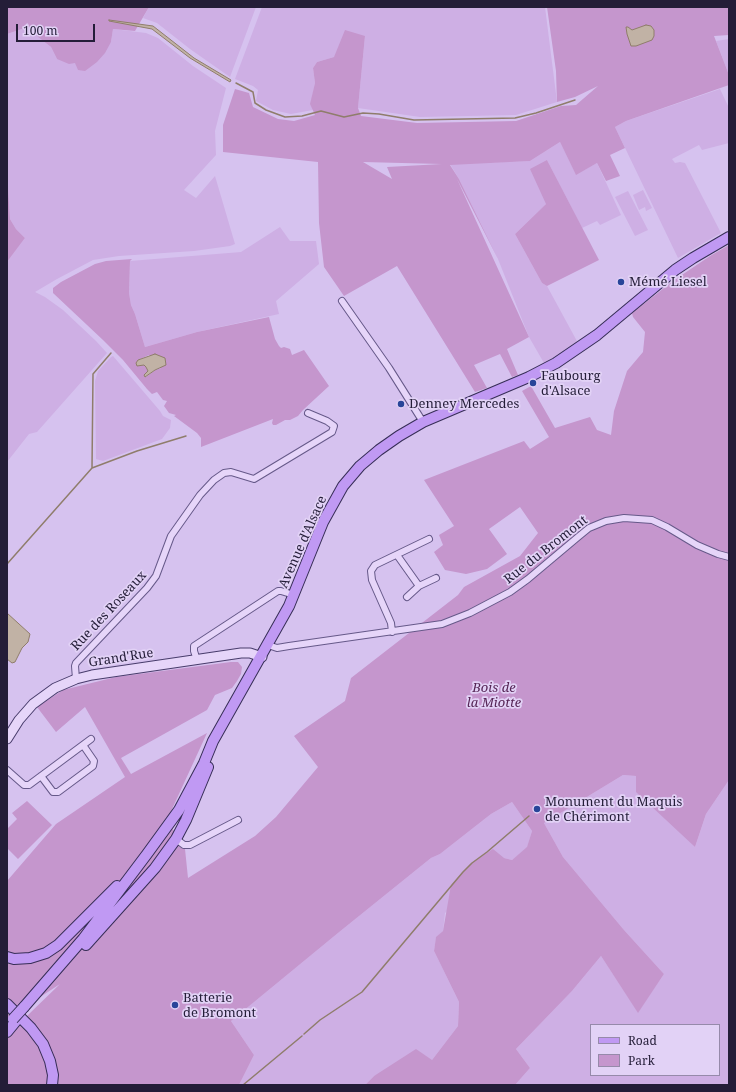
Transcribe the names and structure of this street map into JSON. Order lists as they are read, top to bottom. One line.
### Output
{"streets":{"main road":["Avenue d'Alsace"],"street":["Rue du Bromont","Rue des Roseaux","Grand'Rue"]},"crossings":[["Avenue d'Alsace","Rue du Bromont"],["Avenue d'Alsace","Grand'Rue"],["Rue des Roseaux","Grand'Rue"]],"parks":["Bois de la Miotte"],"places":["Mémé Liesel","Faubourg d'Alsace","Denney Mercedes","Monument du Maquis de Chérimont","Batterie de Bromont"],"legend":["Road","Park"],"scale_bar":"100 m"}
